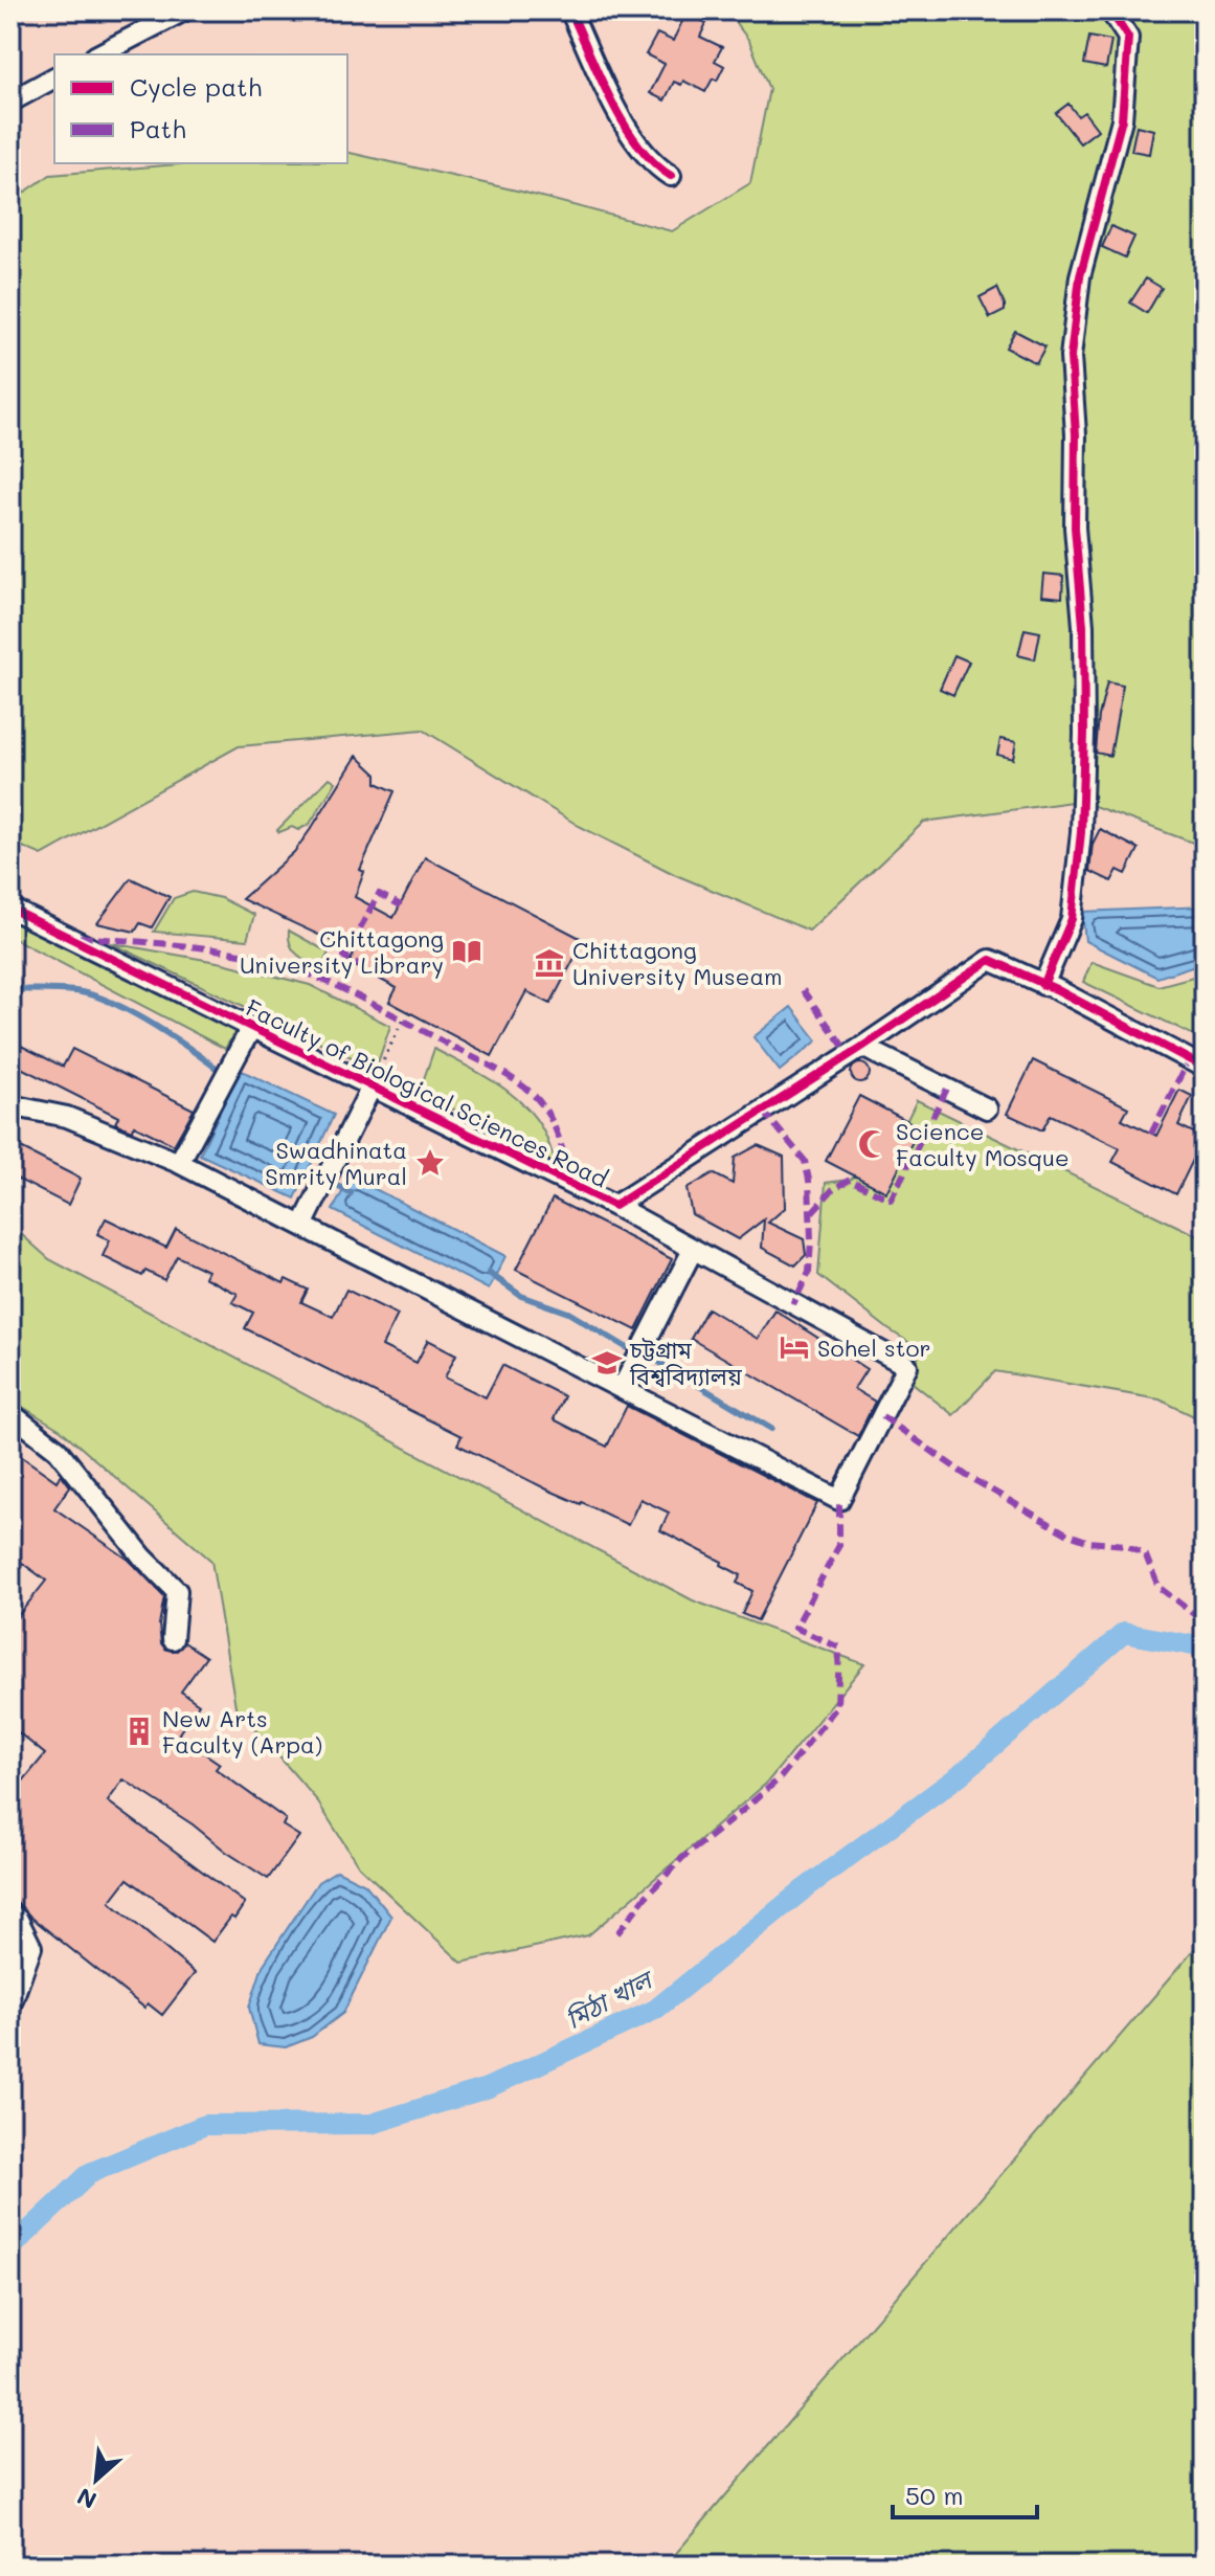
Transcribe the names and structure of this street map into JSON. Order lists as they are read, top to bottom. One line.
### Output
{"streets":{"street":["Faculty of Biological Sciences Road"]},"water":["মিঠা খাল"],"places":{"library":["Chittagong University Library"],"museum":["Chittagong University Museam"],"mosque":["Science Faculty Mosque"],"place":["Swadhinata Smrity Mural"],"hotel":["Sohel stor"],"school or university":["চট্টগ্রাম বিশ্ববিদ্যালয়"],"building":["New Arts Faculty (Arpa)"]},"legend":["Cycle path","Path"],"scale_bar":"50 m","north":"bottom left"}
